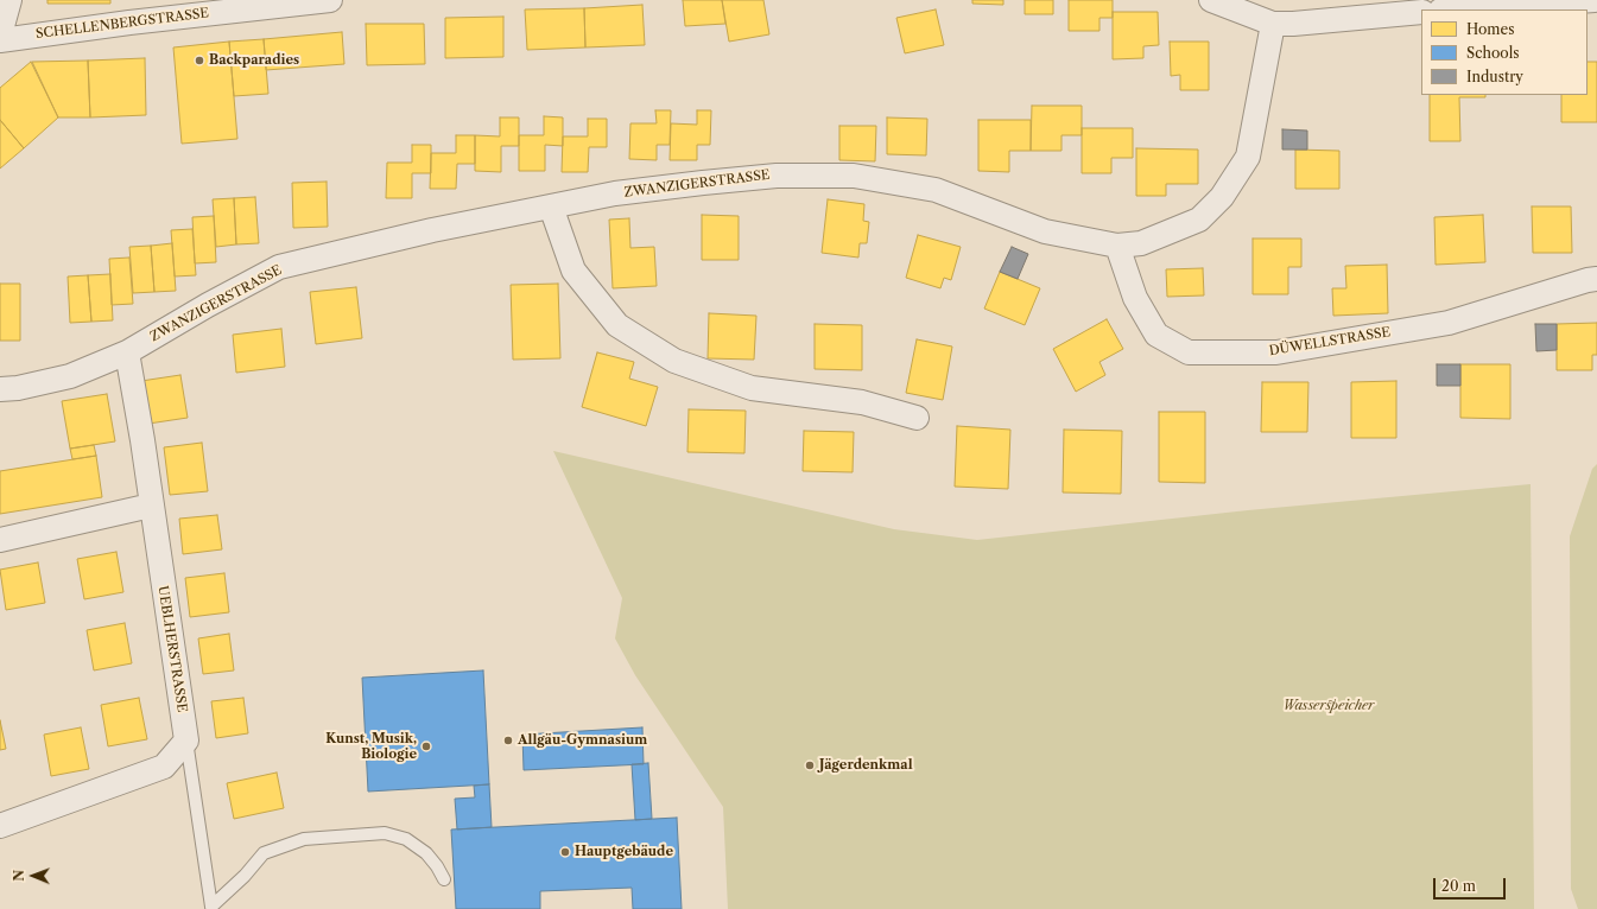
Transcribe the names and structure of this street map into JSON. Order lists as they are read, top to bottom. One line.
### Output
{"streets":{"street":["SCHELLENBERGSTRASSE","ZWANZIGERSTRASSE","DÜWELLSTRASSE","UEBLHERSTRASSE"]},"crossings":[["ZWANZIGERSTRASSE","DÜWELLSTRASSE"],["ZWANZIGERSTRASSE","UEBLHERSTRASSE"]],"parks":["Wasserspeicher"],"places":["Backparadies","Allgäu-Gymnasium","Kunst, Musik, Biologie","Jägerdenkmal","Hauptgebäude"],"legend":["Homes","Schools","Industry"],"scale_bar":"20 m","north":"left"}
